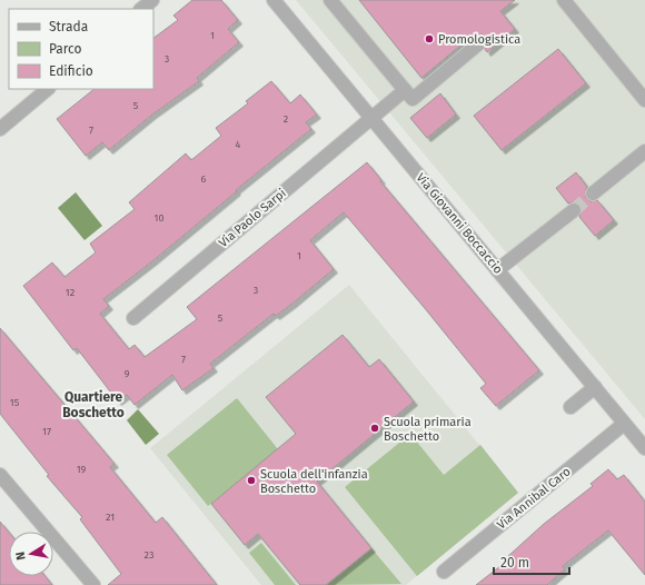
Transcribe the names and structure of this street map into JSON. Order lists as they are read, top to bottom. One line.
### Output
{"streets":{"street":["Via Paolo Sarpi","Via Giovanni Boccaccio","Via Annibal Caro"]},"crossings":[["Via Paolo Sarpi","Via Giovanni Boccaccio"],["Via Giovanni Boccaccio","Via Annibal Caro"]],"districts":["Quartiere Boschetto"],"places":["Promologistica","Scuola primaria Boschetto","Scuola dell'infanzia Boschetto"],"house_numbers":["1","3","5","2","7","4","6","10","1","3","12","5","7","9","15","17","19","21","23"],"legend":["Strada","Parco","Edificio"],"scale_bar":"20 m","north":"left"}
